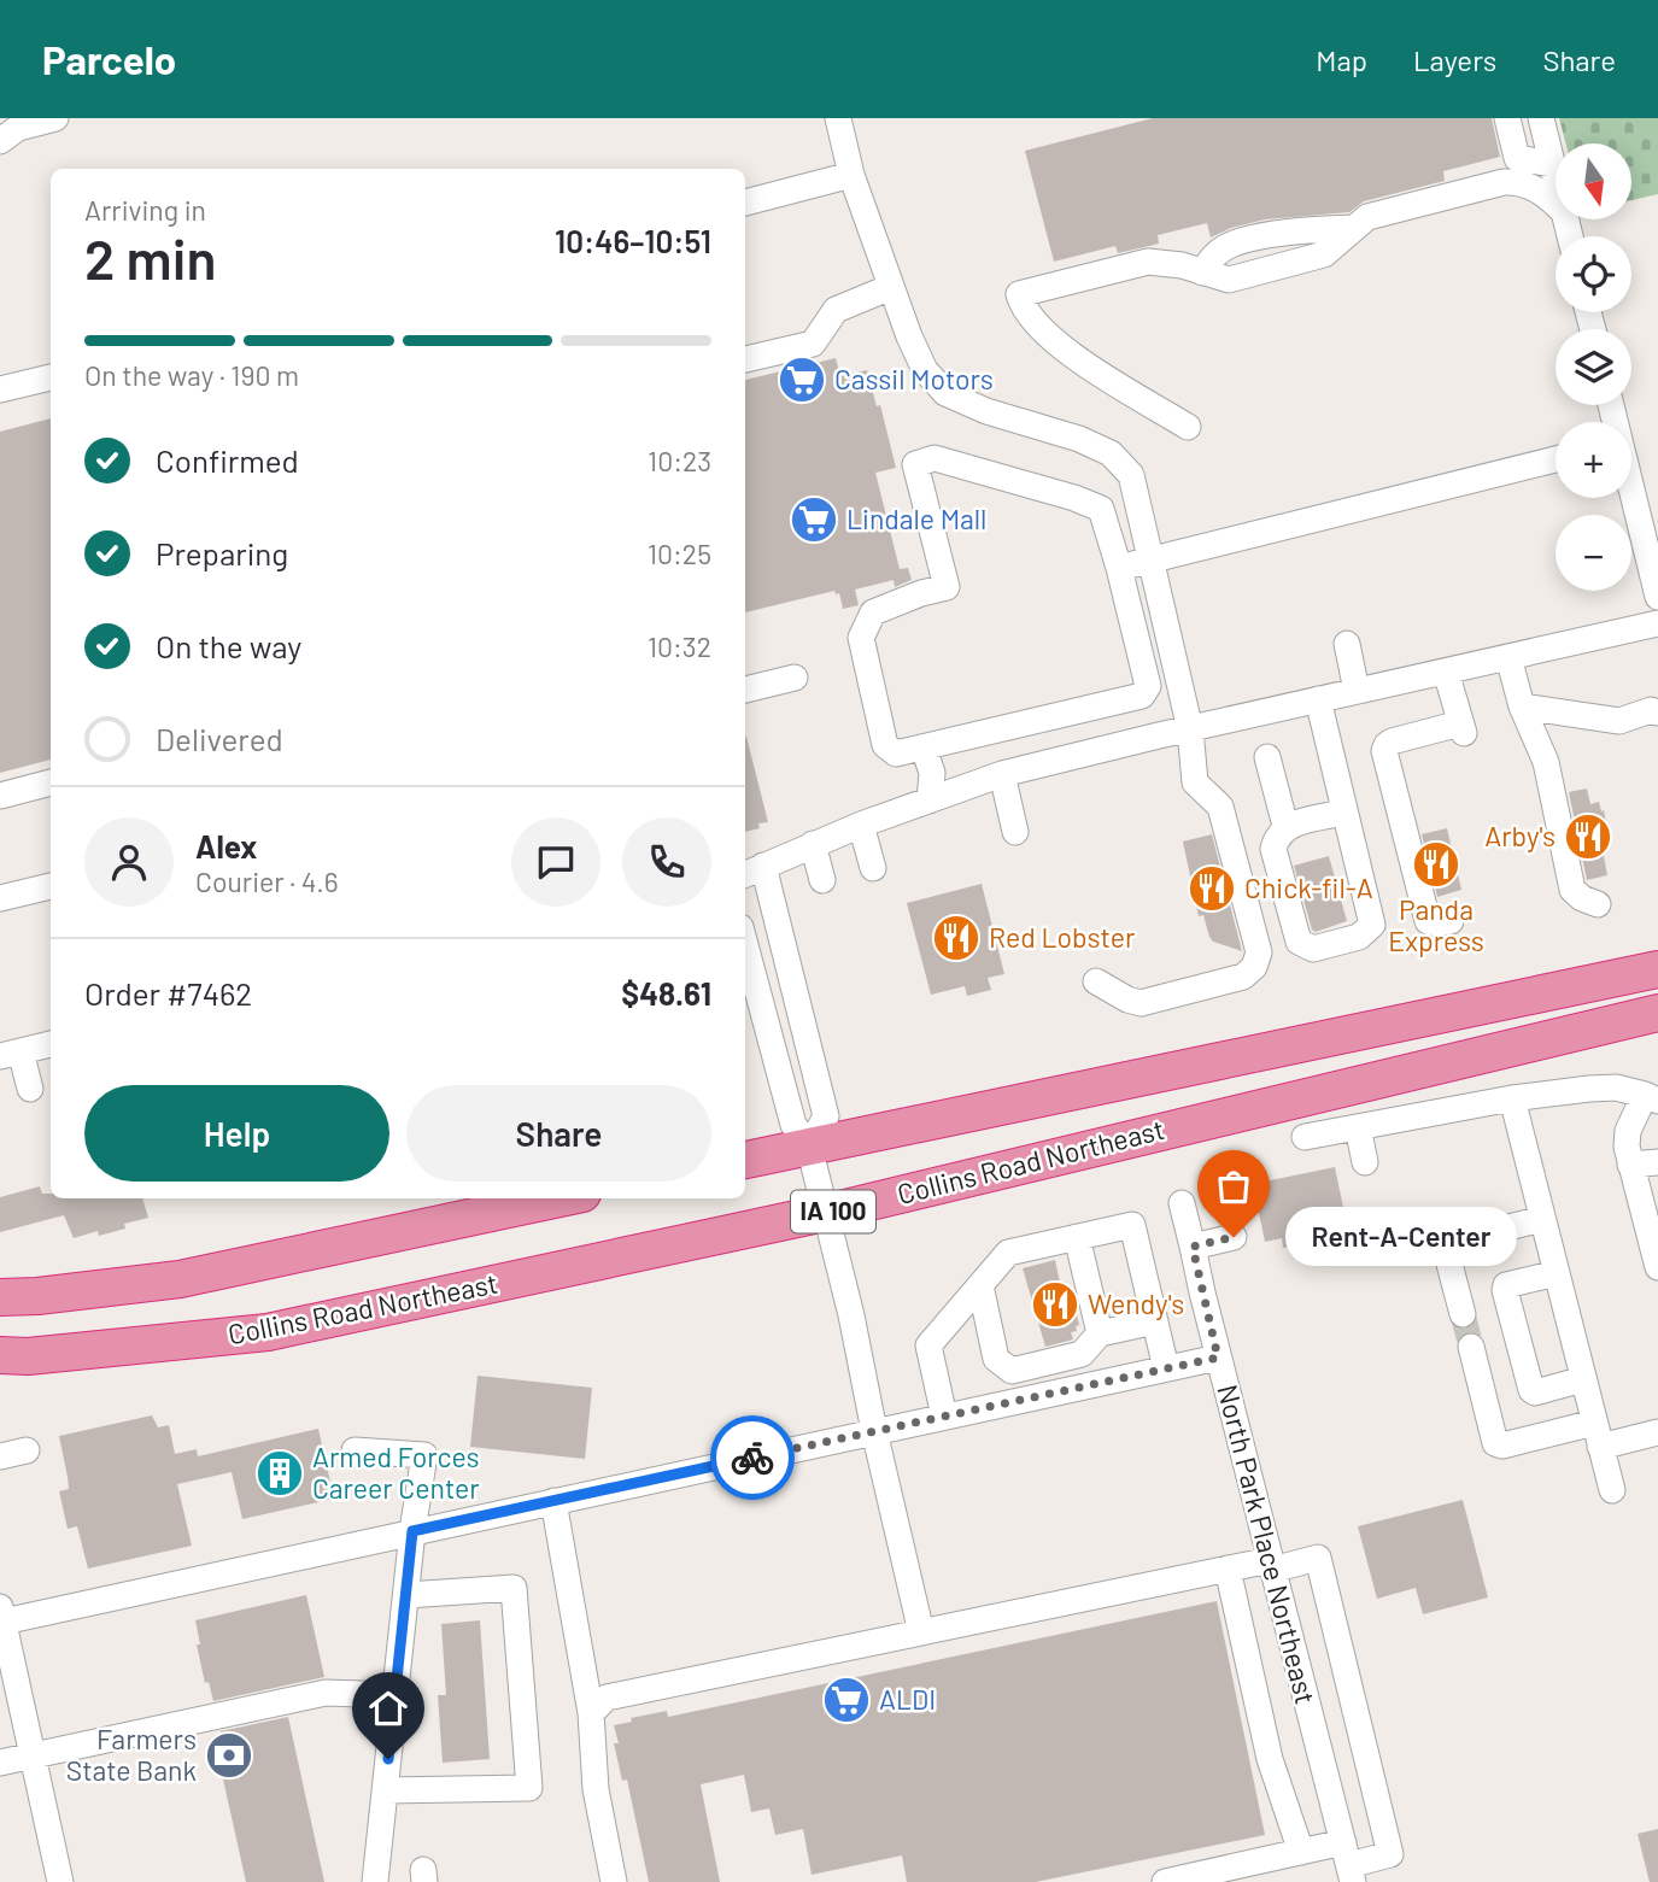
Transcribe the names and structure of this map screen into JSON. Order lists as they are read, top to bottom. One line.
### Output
{"streets":{"highway":["Collins Road Northeast","IA 100"],"street":["North Park Place Northeast"]},"places":{"supermarket":["Cassil Motors","Lindale Mall","ALDI"],"restaurant":["Arby's","Panda Express","Chick-fil-A","Red Lobster","Wendy's"],"other":["Rent-A-Center"],"building":["Armed Forces Career Center"],"bank":["Farmers State Bank"]},"north":"bottom","page":{"header":"Parcelo","nav":["Map","Layers","Share"],"map_buttons":["+","−"],"heading":["2 min","Arriving in","10:46–10:51"],"panel":["Alex","Courier · 4.6","Order #7462","$48.61"],"bar":"On the way · 190 m","list":[["Confirmed","10:23"],["Preparing","10:25"],["On the way","10:32"],"Delivered"],"buttons":["Help","Share"],"bubble":"Rent-A-Center"}}
